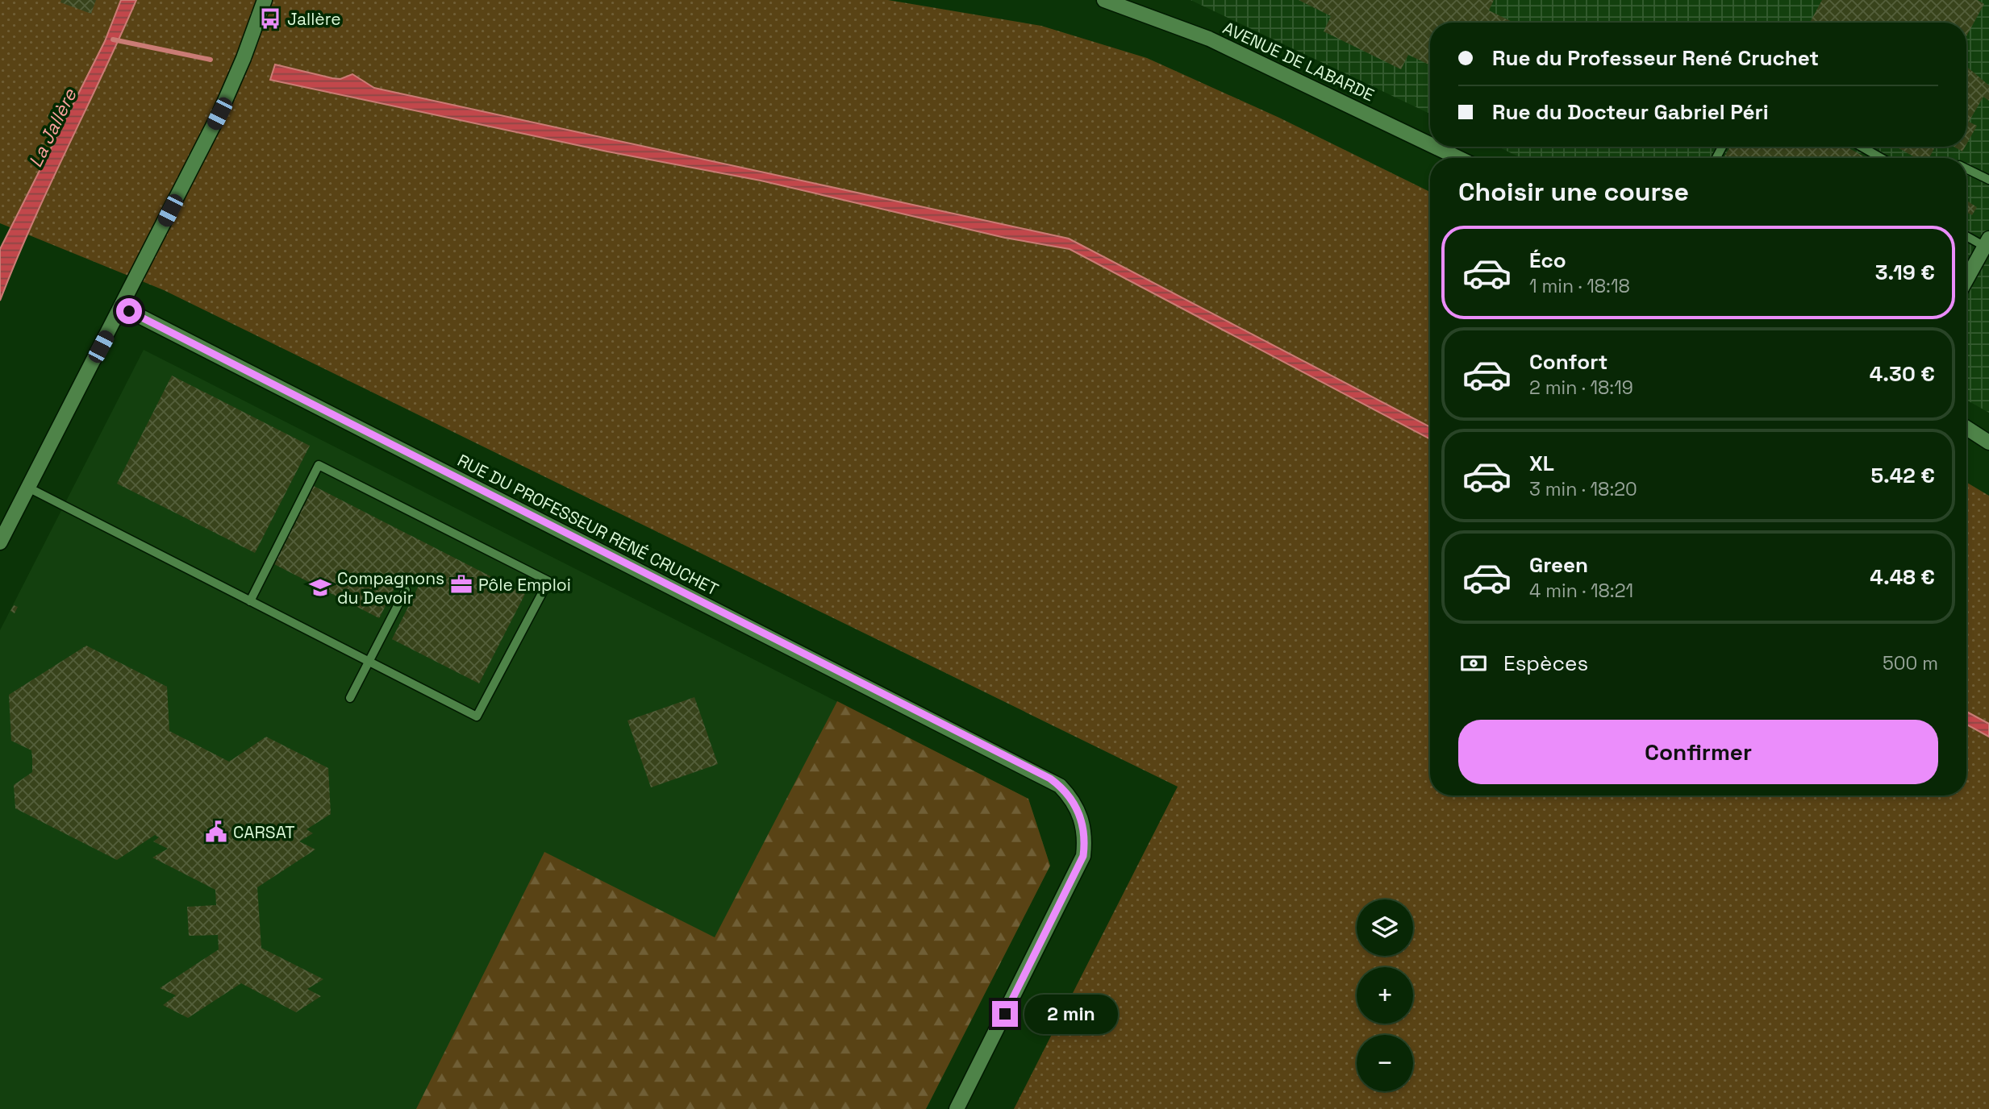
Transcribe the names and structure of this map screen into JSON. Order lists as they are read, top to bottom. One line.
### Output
{"streets":{"street":["AVENUE DE LABARDE","RUE DU PROFESSEUR RENÉ CRUCHET"]},"water":["La Jallère"],"places":{"bus stop":["Jallère"],"office":["Pôle Emploi"],"school or university":["Compagnons du Devoir"],"public building":["CARSAT"]},"page":{"banner":["Rue du Professeur René Cruchet","Rue du Docteur Gabriel Péri"],"heading":"Choisir une course","list":[{"name":"Éco","note":"1 min · 18:18","value":"3.19 €"},{"name":"Confort","note":"2 min · 18:19","value":"4.30 €"},{"name":"XL","note":"3 min · 18:20","value":"5.42 €"},{"name":"Green","note":"4 min · 18:21","value":"4.48 €"}],"pay":["Espèces","500 m"],"buttons":"Confirmer","map_buttons":["+","−"],"bubble":"2 min"}}
